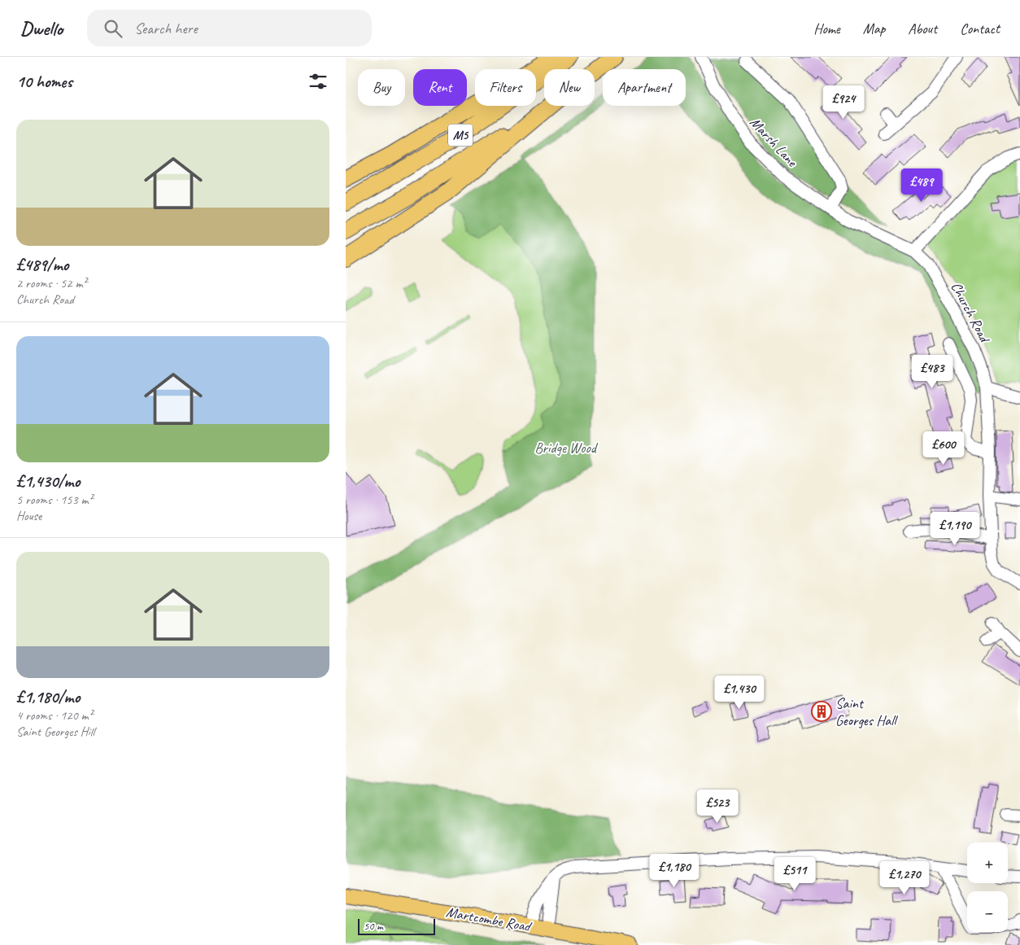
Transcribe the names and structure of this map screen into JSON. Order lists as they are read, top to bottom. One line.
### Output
{"streets":{"highway":["M5"],"main road":["Martcombe Road"],"street":["Marsh Lane","Church Road"]},"crossings":[["Marsh Lane","Church Road"]],"parks":["Bridge Wood"],"places":{"building":["Saint Georges Hall"]},"scale_bar":"50 m","page":{"header":"Dwello","search":"Search here","nav":["Home","Map","About","Contact"],"heading":"10 homes","chip":["Buy","Rent","Filters","New","Apartment"],"price":["£924","£489","£483","£600","£1,190","£1,430","£523","£1,180","£511","£1,270"],"list":[{"name":"£489/mo","note":"2 rooms · 52 m² · Church Road"},{"name":"£1,430/mo","note":"5 rooms · 153 m² · House"},{"name":"£1,180/mo","note":"4 rooms · 120 m² · Saint Georges Hill"}],"map_buttons":["+","−"],"scale":"50 m"}}
